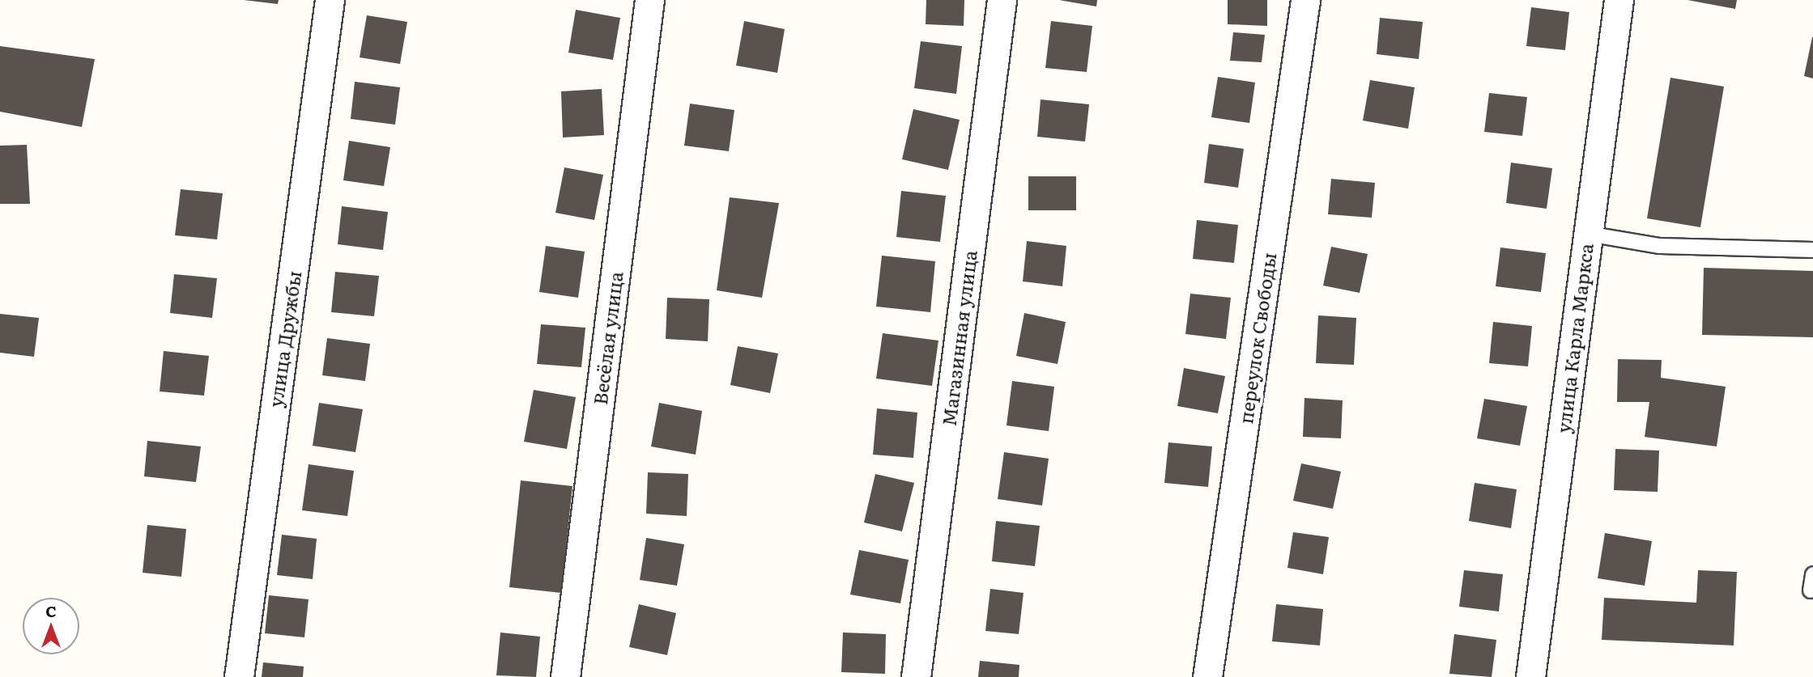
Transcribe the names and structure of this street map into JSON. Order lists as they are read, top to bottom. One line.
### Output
{"streets":{"street":["Весёлая улица","Магазинная улица","переулок Свободы","улица Карла Маркса","улица Дружбы"]},"north":"top"}
